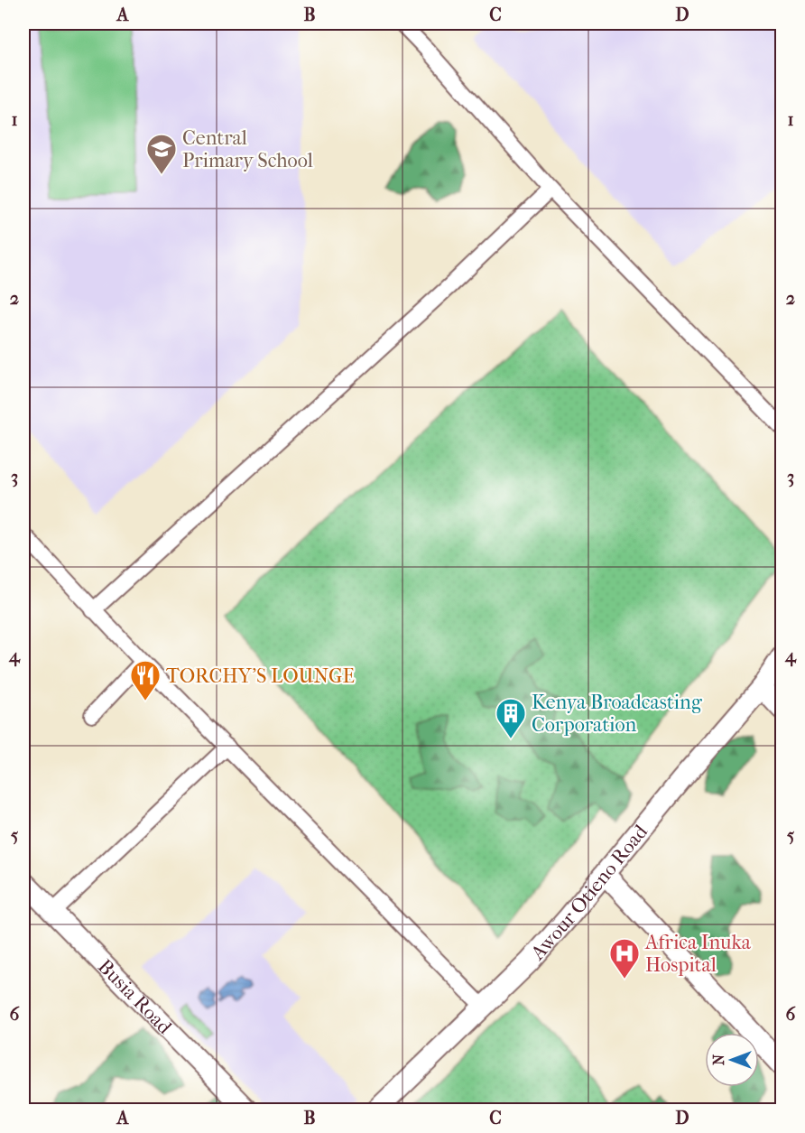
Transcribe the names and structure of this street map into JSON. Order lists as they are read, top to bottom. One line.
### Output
{"streets":{"main road":["Awour Otieno Road","Busia Road"]},"places":{"school or university":["Central Primary School"],"restaurant":["TORCHY'S LOUNGE"],"building":["Kenya Broadcasting Corporation"],"hospital":["Africa Inuka Hospital"]},"north":"left","grid":{"columns":["A","B","C","D"],"rows":["1","2","3","4","5","6"]}}
